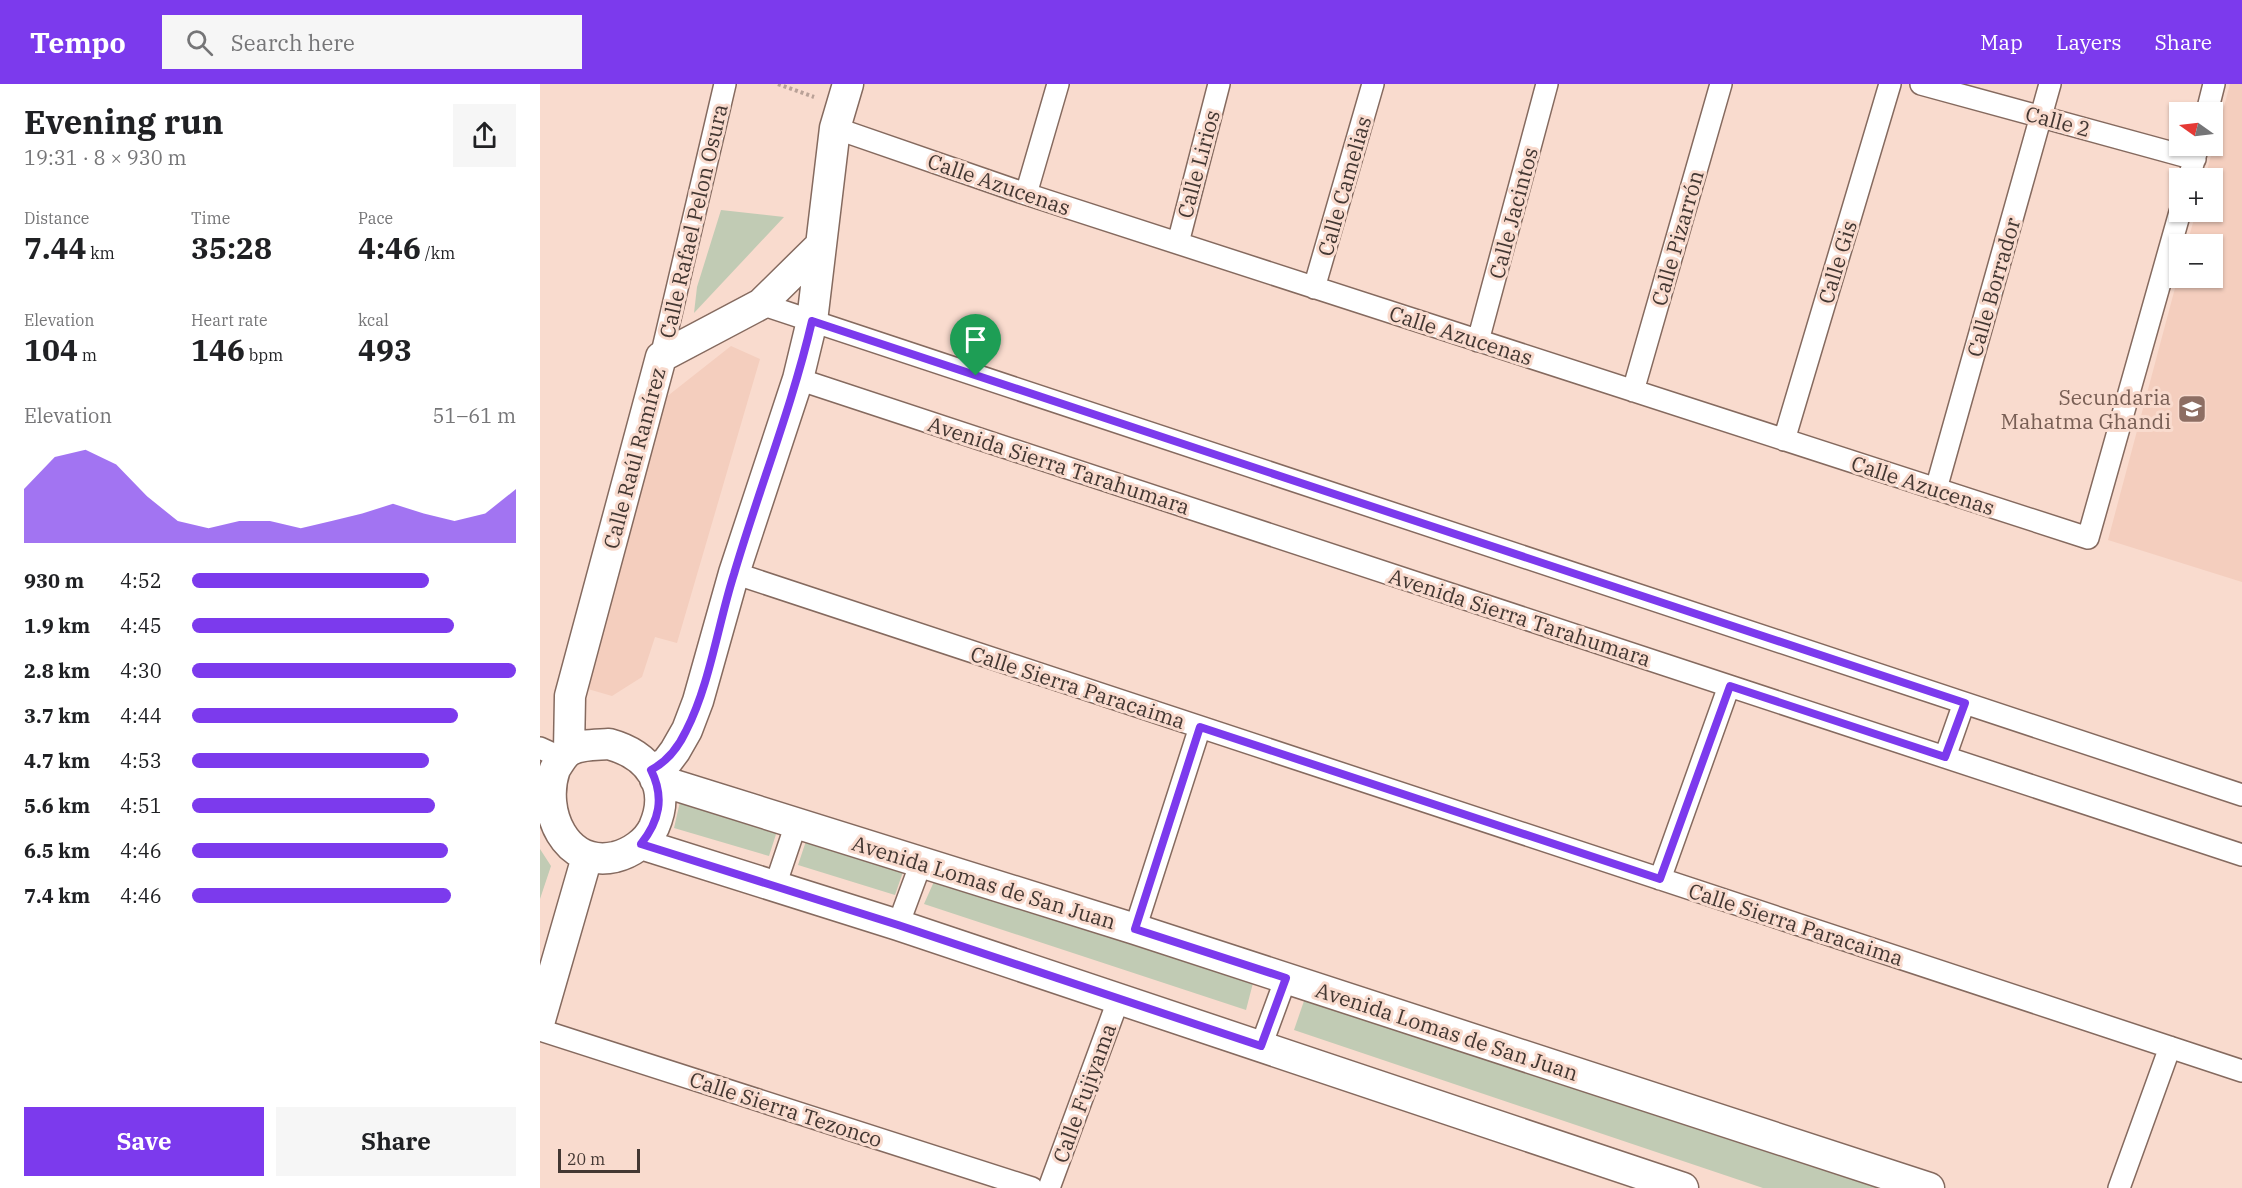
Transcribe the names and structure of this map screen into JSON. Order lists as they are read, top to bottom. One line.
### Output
{"streets":{"street":["Calle 2","Calle Lirios","Calle Azucenas","Calle Camelias","Calle Jacintos","Calle Rafael Pelon Osura","Calle Pizarrón","Calle Gis","Calle Borrador","Calle Raúl Ramírez","Avenida Sierra Tarahumara","Calle Sierra Paracaima","Avenida Lomas de San Juan","Calle Fujiyama","Calle Sierra Tezonco"]},"crossings":[["Calle 2","Calle Borrador"],["Calle Lirios","Calle Azucenas"],["Calle Azucenas","Calle Camelias"],["Calle Azucenas","Calle Jacintos"],["Calle Azucenas","Calle Pizarrón"],["Calle Azucenas","Calle Gis"],["Calle Azucenas","Calle Borrador"],["Calle Rafael Pelon Osura","Calle Raúl Ramírez"],["Calle Raúl Ramírez","Avenida Lomas de San Juan"]],"places":{"school or university":["Secundaria Mahatma Ghandi"]},"scale_bar":"20 m","north":"left","page":{"header":"Tempo","search":"Search here","nav":["Map","Layers","Share"],"heading":["Evening run","19:31 · 8 × 930 m"],"map_buttons":["+","−"],"stats":[["Distance","7.44 km"],["Time","35:28"],["Pace","4:46 /km"],["Elevation","104 m"],["Heart rate","146 bpm"],["kcal","493"]],"chart":["Elevation","51–61 m"],"list":[{"name":"930 m","note":"4:52"},{"name":"1.9 km","note":"4:45"},{"name":"2.8 km","note":"4:30"},{"name":"3.7 km","note":"4:44"},{"name":"4.7 km","note":"4:53"},{"name":"5.6 km","note":"4:51"},{"name":"6.5 km","note":"4:46"},{"name":"7.4 km","note":"4:46"}],"buttons":["Save","Share"],"scale":"20 m"}}
